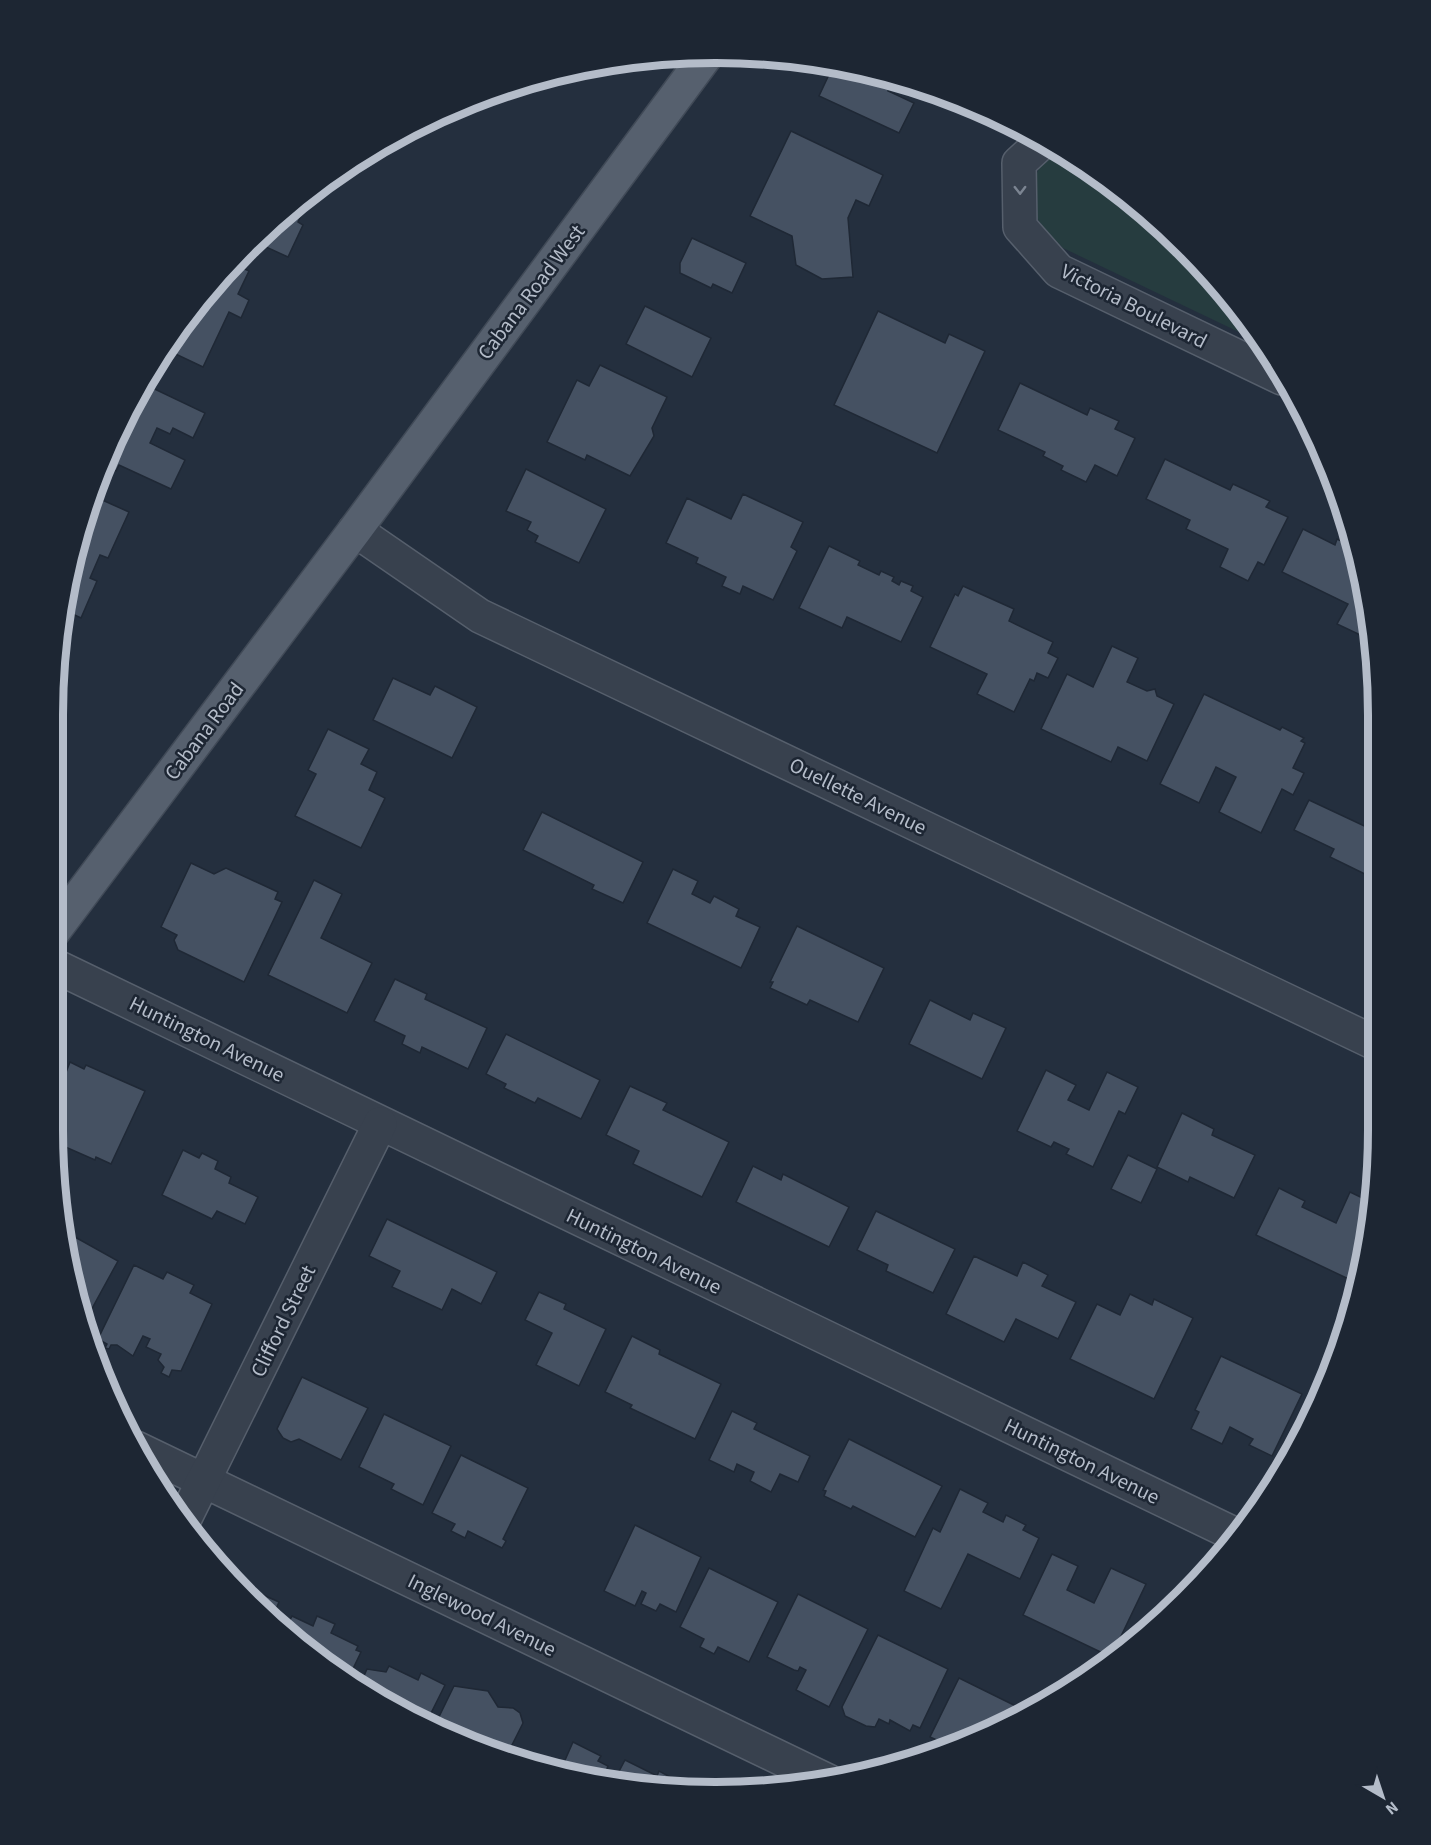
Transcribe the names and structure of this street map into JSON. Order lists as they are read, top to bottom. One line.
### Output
{"streets":{"main road":["Cabana Road West","Cabana Road"],"street":["Victoria Boulevard","Ouellette Avenue","Huntington Avenue","Clifford Street","Inglewood Avenue"]},"crossings":[["Cabana Road West","Cabana Road"],["Cabana Road West","Ouellette Avenue"],["Cabana Road","Ouellette Avenue"],["Huntington Avenue","Clifford Street"],["Clifford Street","Inglewood Avenue"]],"one_way":["Victoria Boulevard"],"north":"bottom right"}
